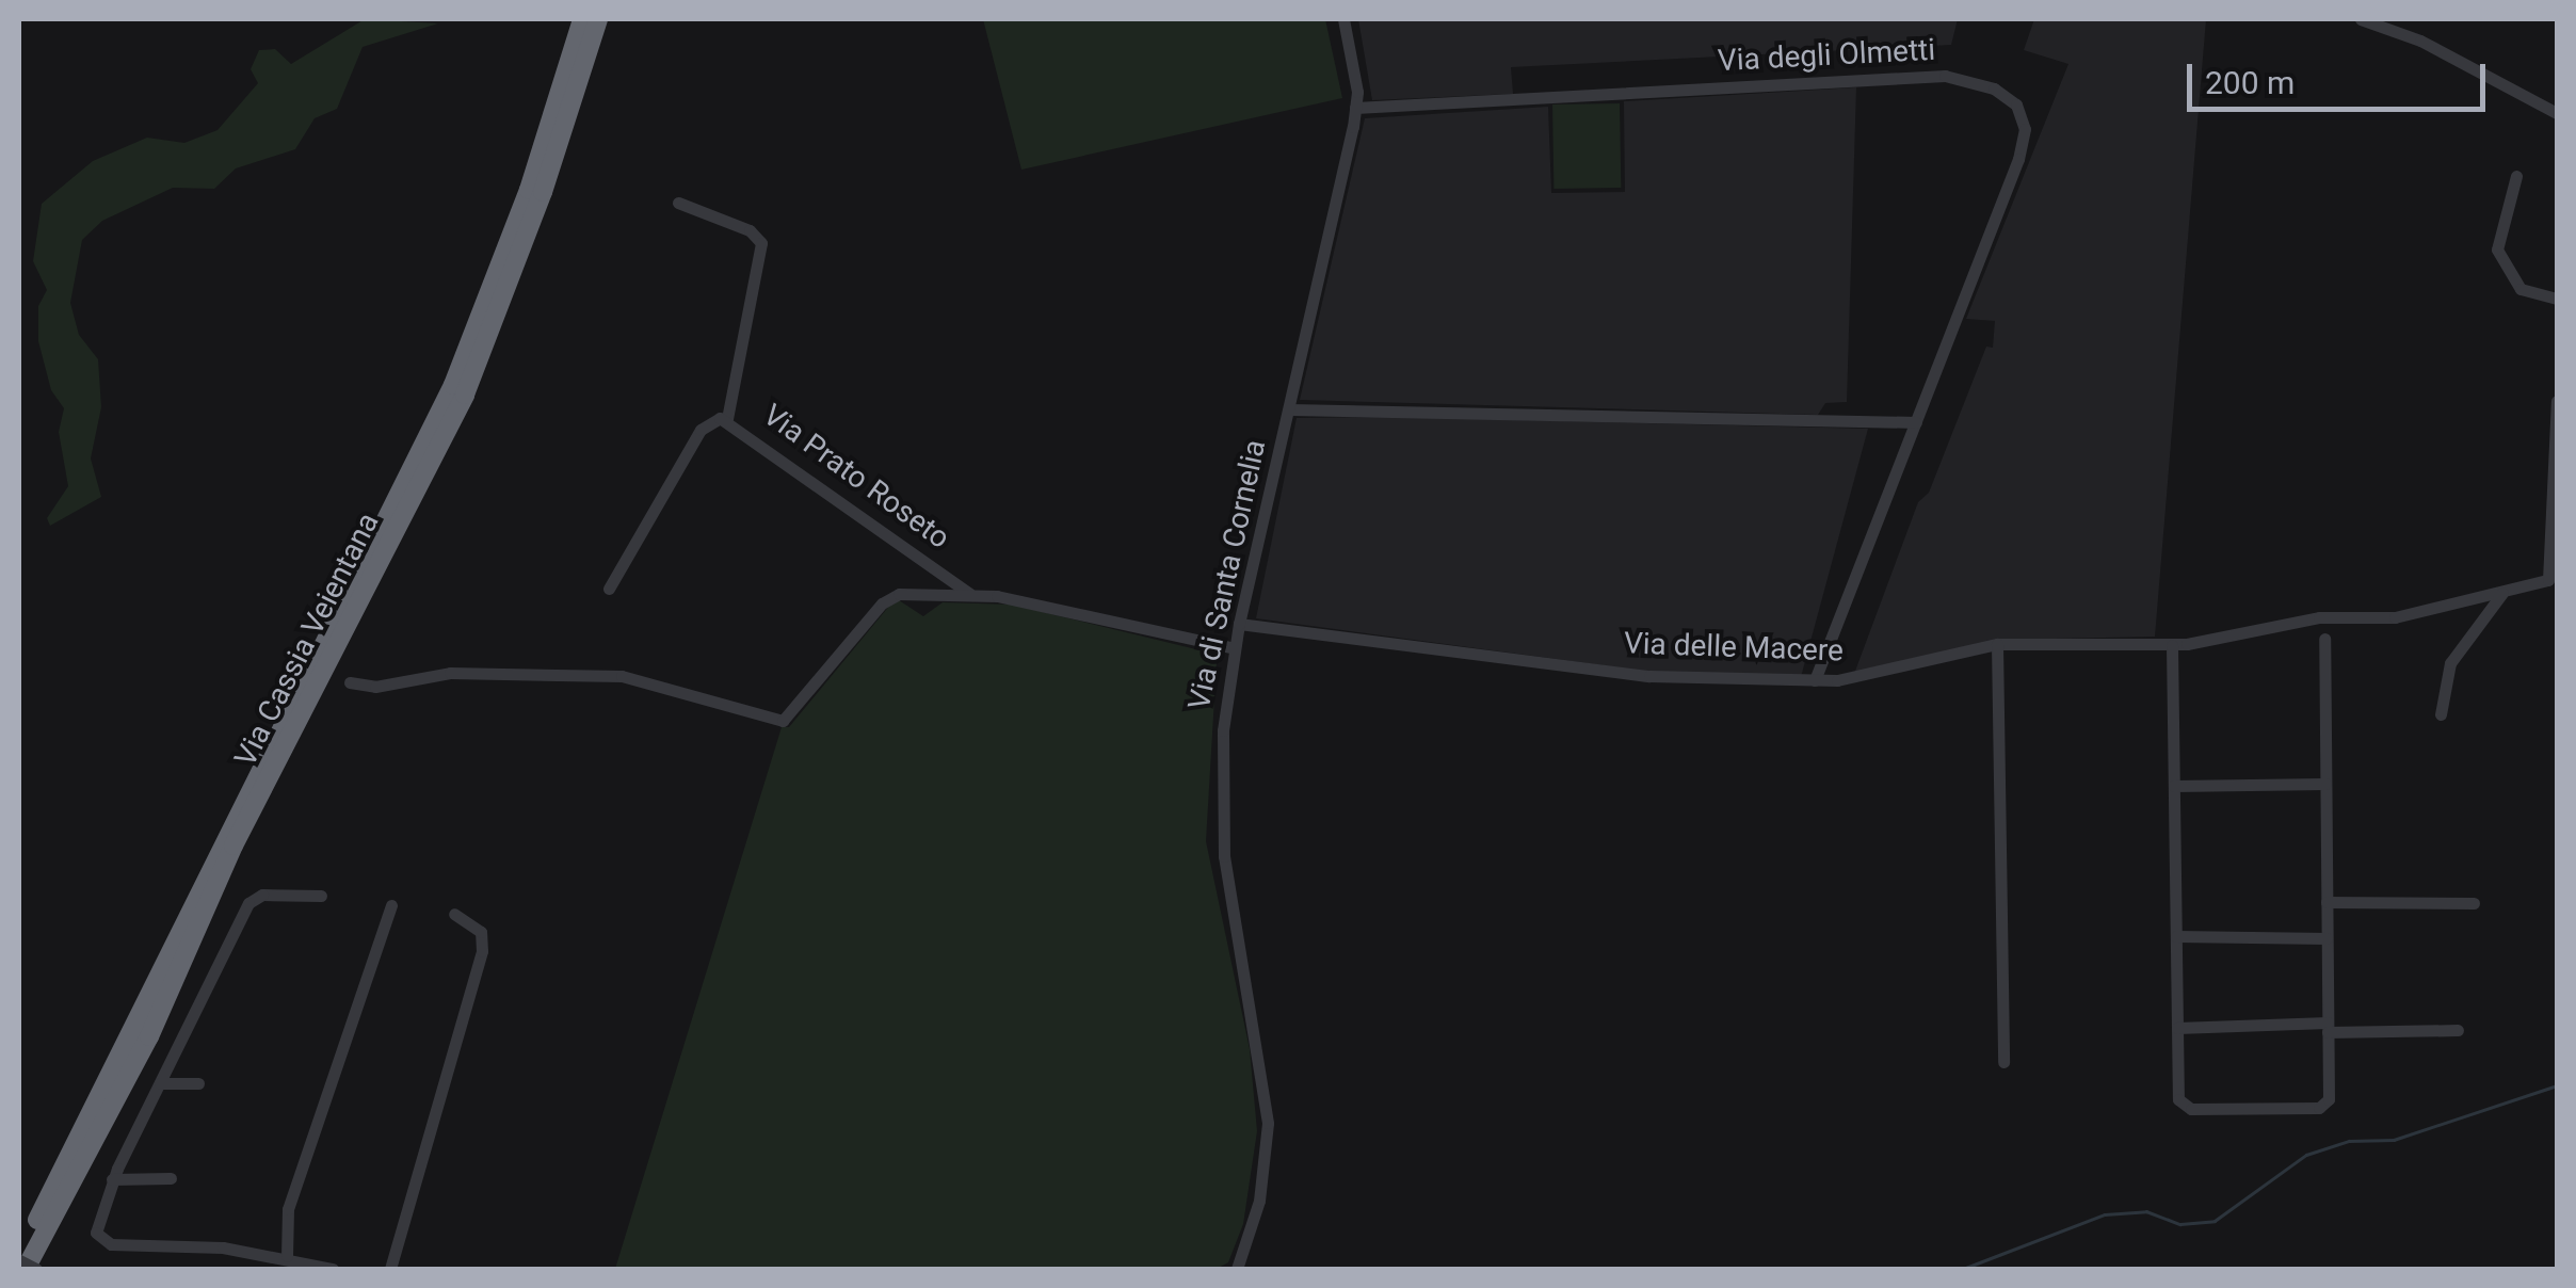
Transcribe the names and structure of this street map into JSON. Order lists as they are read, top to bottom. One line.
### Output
{"streets":{"highway":["Via Cassia Veientana"],"street":["Via degli Olmetti","Via Prato Roseto","Via di Santa Cornelia","Via delle Macere"]},"crossings":[["Via degli Olmetti","Via di Santa Cornelia"],["Via degli Olmetti","Via delle Macere"],["Via Prato Roseto","Via di Santa Cornelia"],["Via di Santa Cornelia","Via delle Macere"]],"scale_bar":"200 m"}
